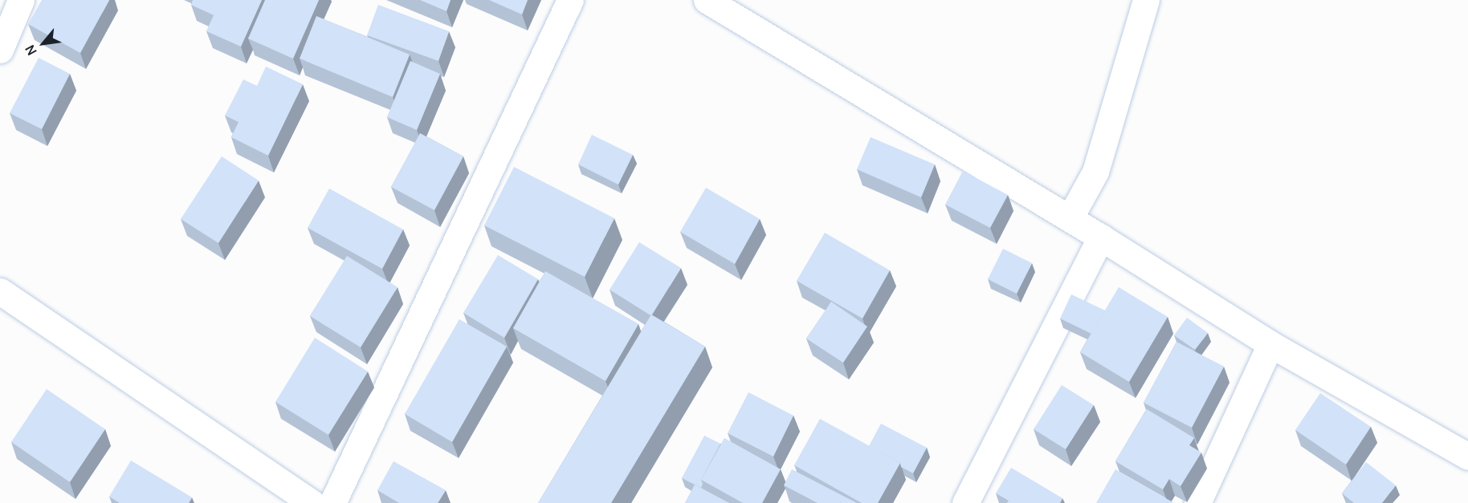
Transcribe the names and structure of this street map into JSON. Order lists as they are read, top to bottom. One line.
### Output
{"north":"bottom left"}
